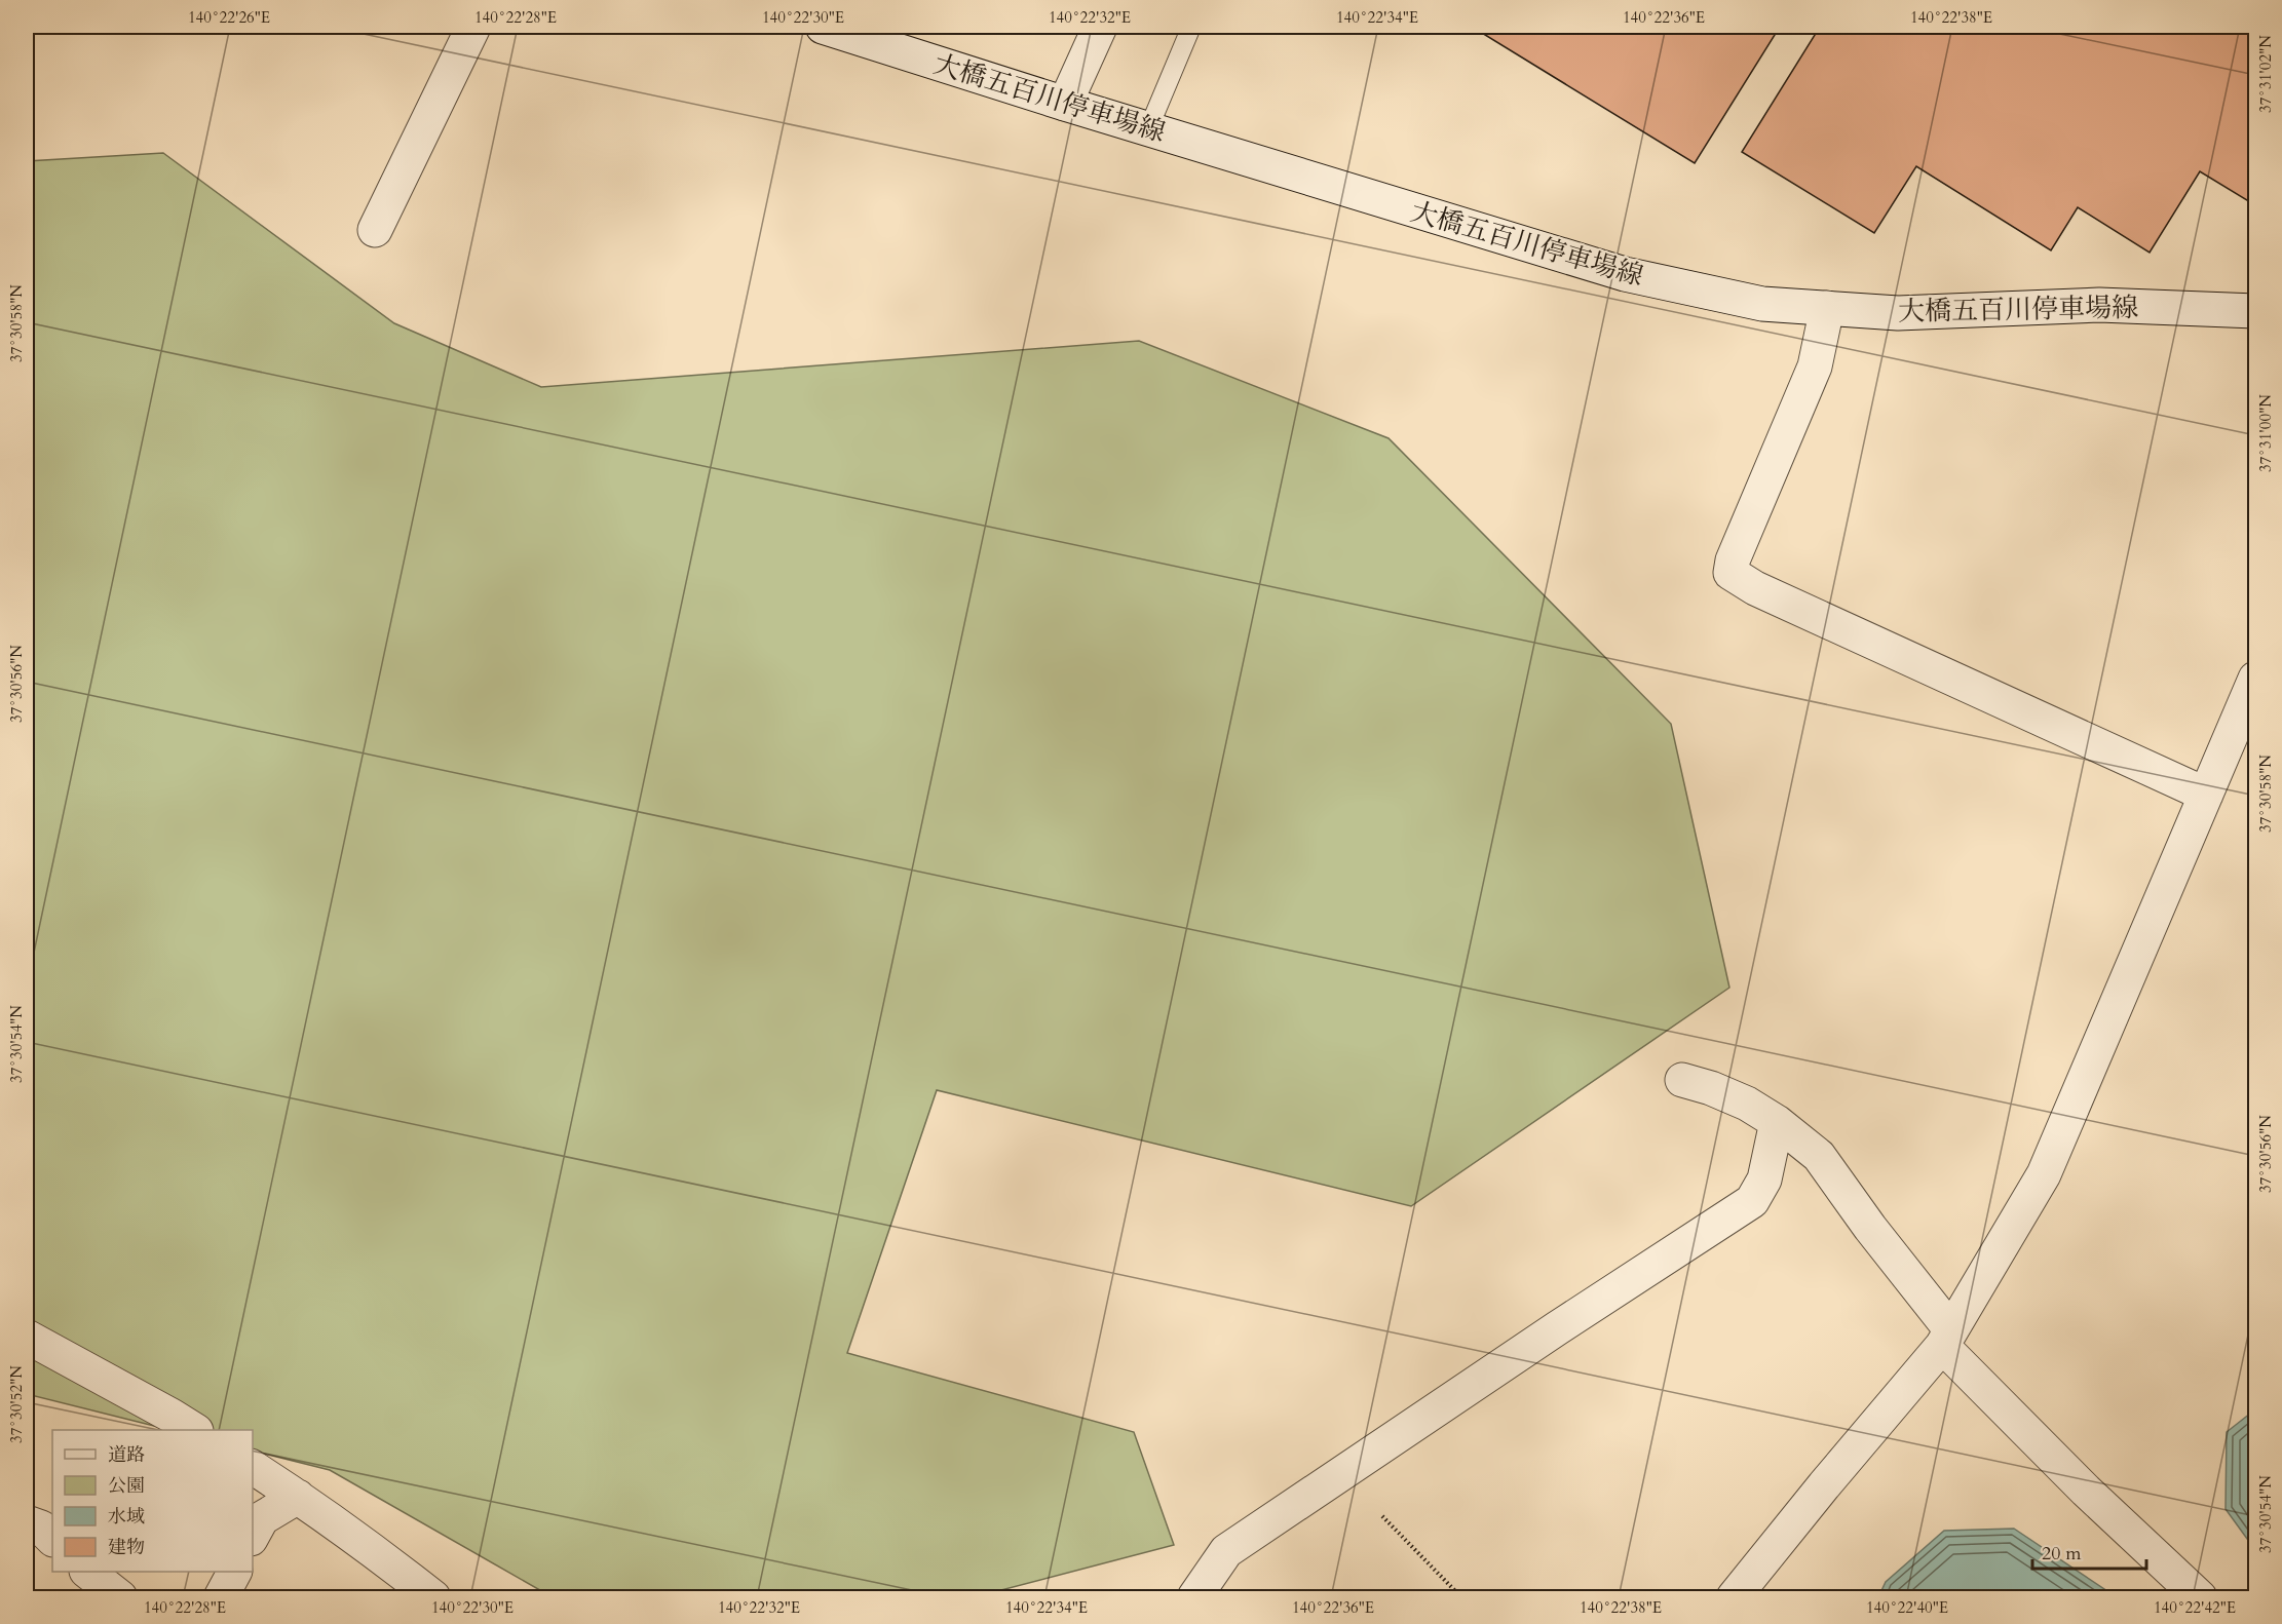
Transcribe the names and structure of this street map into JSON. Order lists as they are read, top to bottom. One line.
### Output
{"streets":{"street":["大橋五百川停車場線"]},"legend":["道路","公園","水域","建物"],"scale_bar":"20 m","coordinates":["140°22'26\"E","140°22'28\"E","140°22'30\"E","140°22'32\"E","140°22'34\"E","140°22'36\"E","140°22'38\"E","37°31'02\"N","37°30'58\"N","37°31'00\"N","37°30'56\"N","37°30'54\"N","37°30'52\"N","140°22'40\"E","140°22'42\"E"]}
